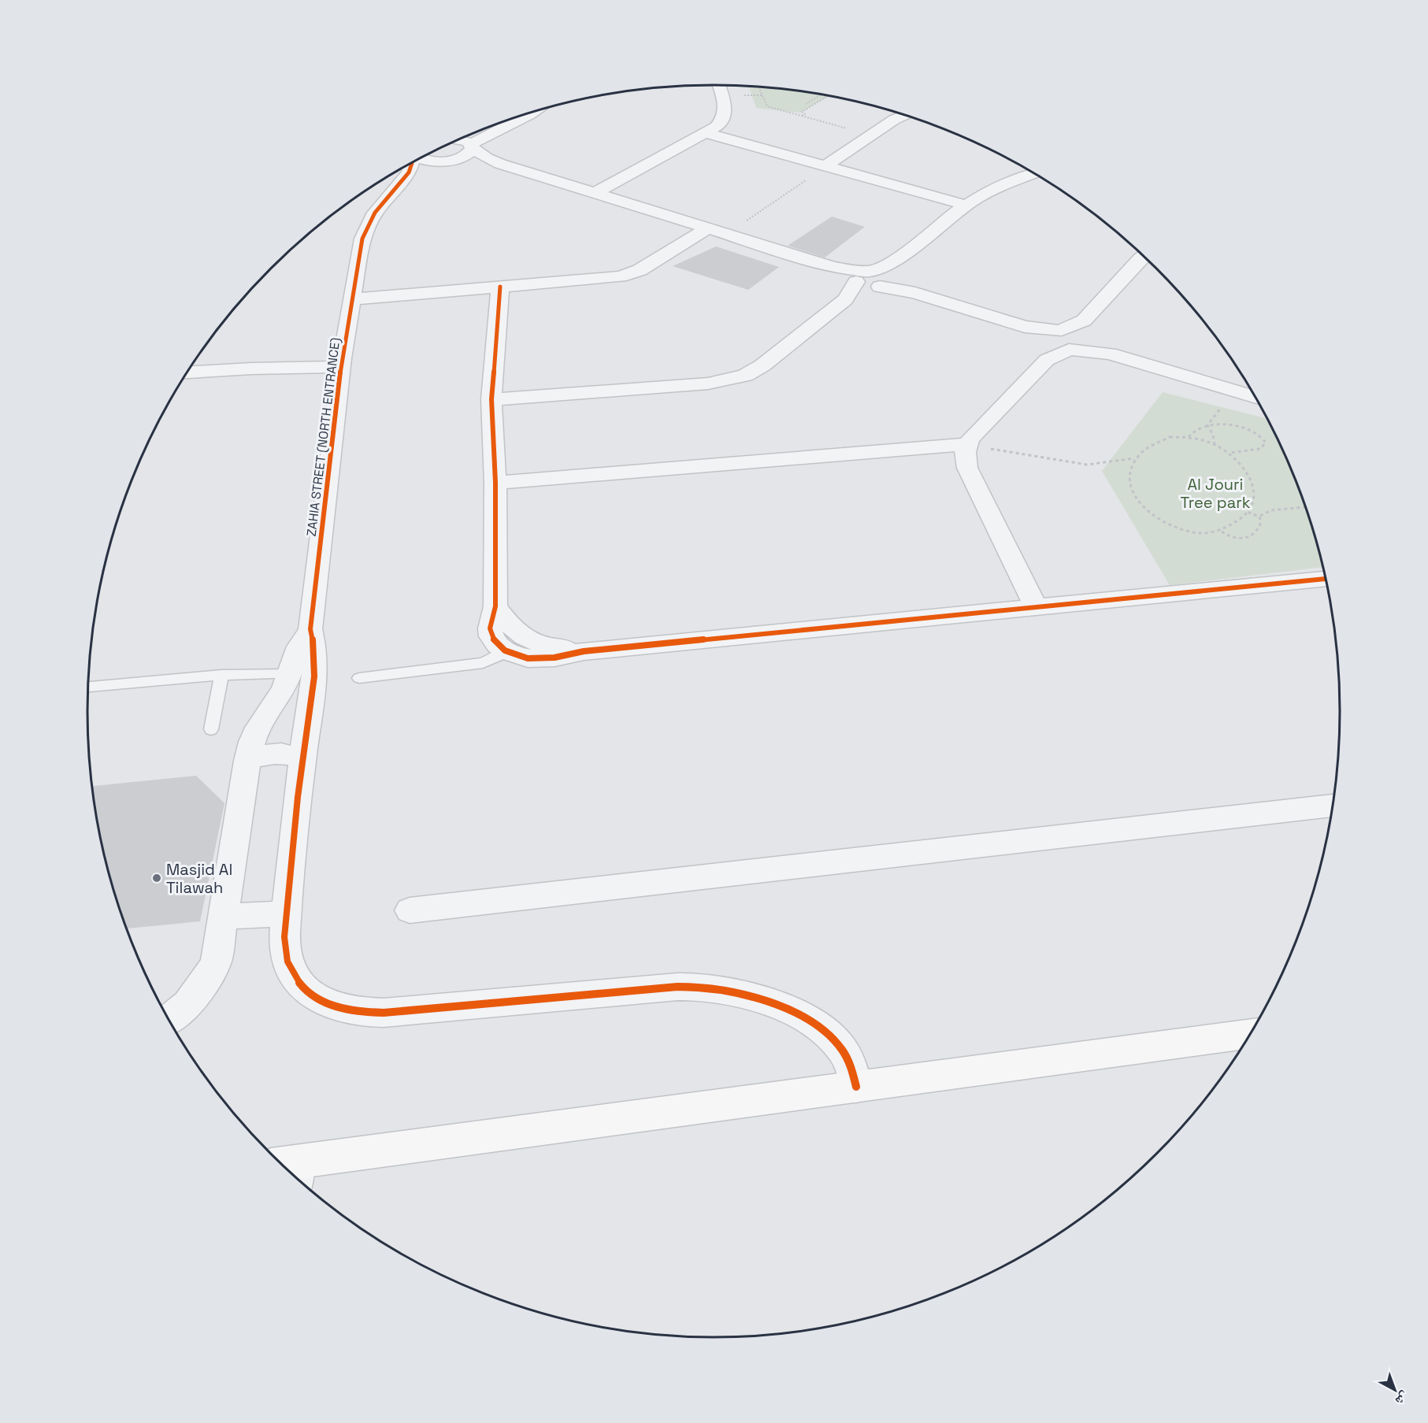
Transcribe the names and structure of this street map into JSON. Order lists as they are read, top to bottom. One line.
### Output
{"streets":{"street":["ZAHIA STREET (NORTH ENTRANCE)"]},"parks":["Al Jouri Tree park"],"places":["Masjid Al Tilawah"],"north":"bottom right"}
